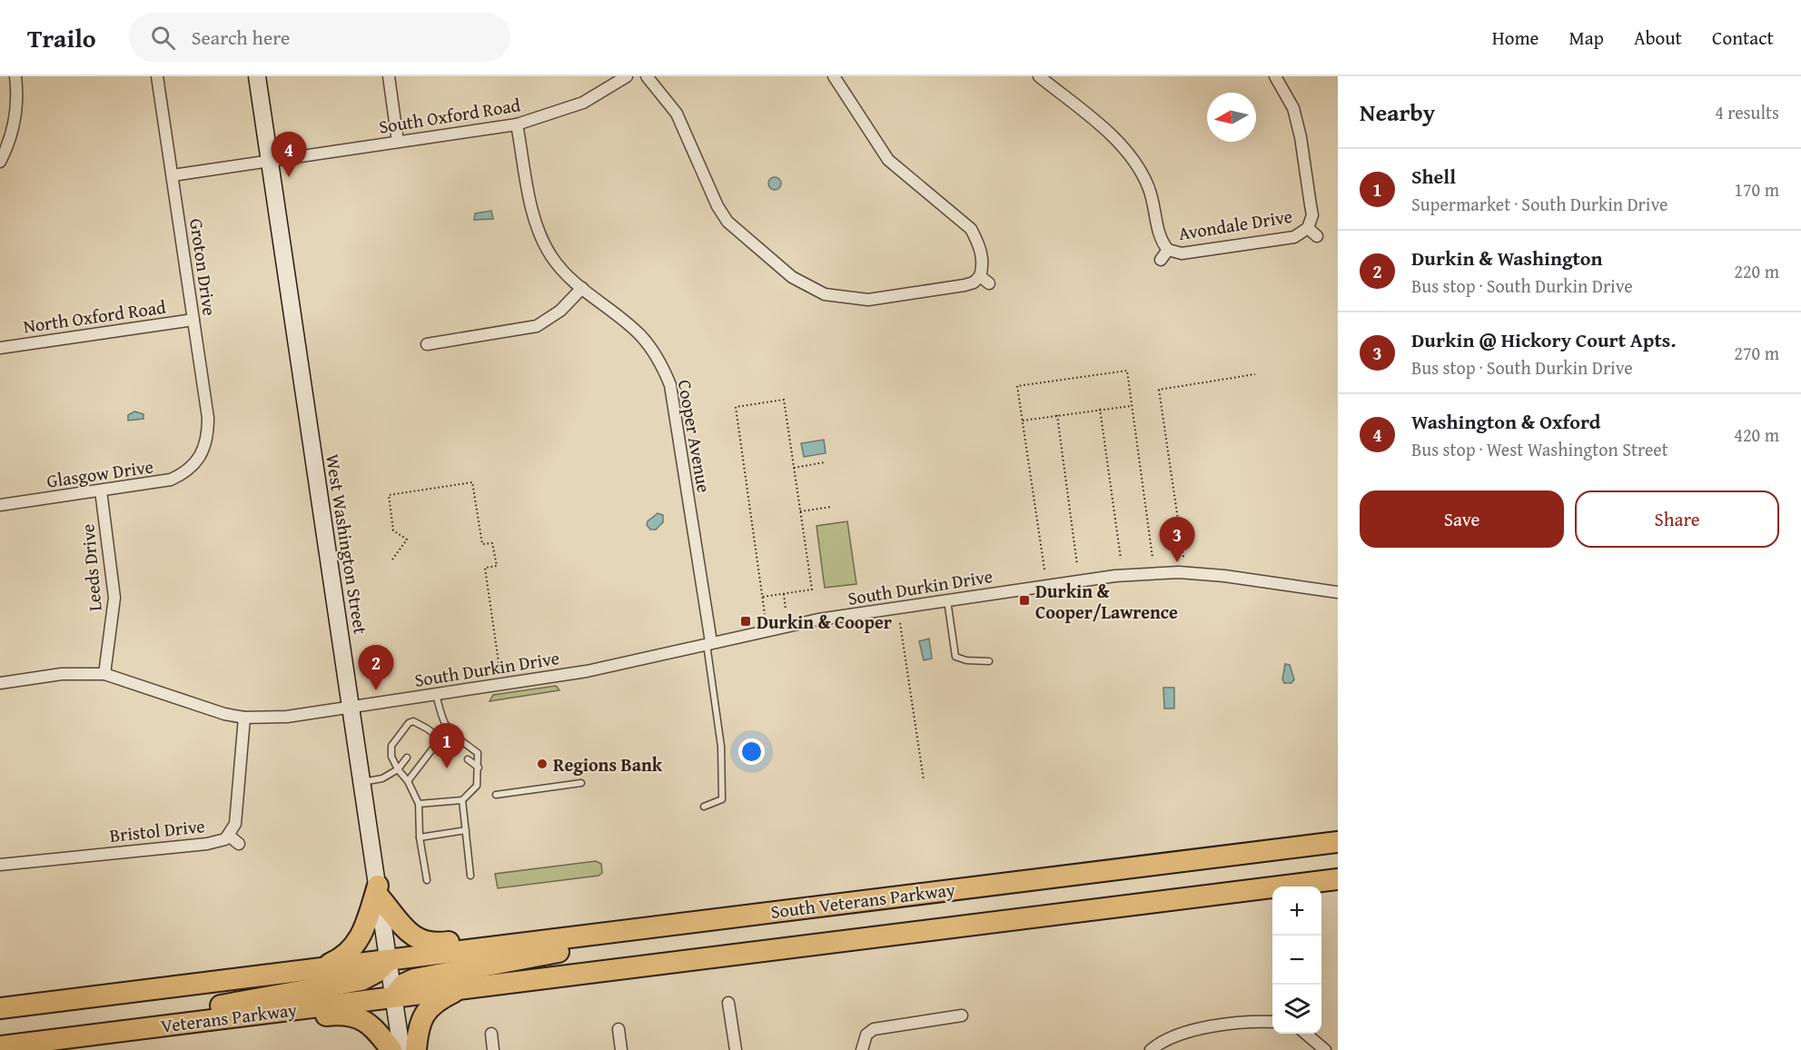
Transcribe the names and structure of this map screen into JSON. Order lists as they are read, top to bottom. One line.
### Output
{"streets":{"highway":["South Veterans Parkway","Veterans Parkway"],"street":["South Oxford Road","Avondale Drive","Groton Drive","North Oxford Road","Cooper Avenue","Glasgow Drive","West Washington Street","Leeds Drive","South Durkin Drive","Bristol Drive"]},"crossings":[["South Oxford Road","Cooper Avenue"],["South Oxford Road","West Washington Street"],["Groton Drive","North Oxford Road"],["Groton Drive","Glasgow Drive"],["Cooper Avenue","South Durkin Drive"],["Glasgow Drive","Leeds Drive"],["West Washington Street","South Durkin Drive"],["West Washington Street","South Veterans Parkway"],["West Washington Street","Veterans Parkway"],["Leeds Drive","South Durkin Drive"],["South Durkin Drive","Bristol Drive"],["South Veterans Parkway","Veterans Parkway"]],"places":{"transit":["Durkin & Cooper/Lawrence","Durkin & Cooper"],"other":["Regions Bank"]},"north":"left","page":{"header":"Trailo","search":"Search here","nav":["Home","Map","About","Contact"],"heading":["Nearby","4 results"],"pins":["4","3","2","1"],"list":[{"mark":"1","name":"Shell","note":"Supermarket · South Durkin Drive","value":"170 m"},{"mark":"2","name":"Durkin & Washington","note":"Bus stop · South Durkin Drive","value":"220 m"},{"mark":"3","name":"Durkin @ Hickory Court Apts.","note":"Bus stop · South Durkin Drive","value":"270 m"},{"mark":"4","name":"Washington & Oxford","note":"Bus stop · West Washington Street","value":"420 m"}],"buttons":["Save","Share"],"map_buttons":["+","−"]}}
